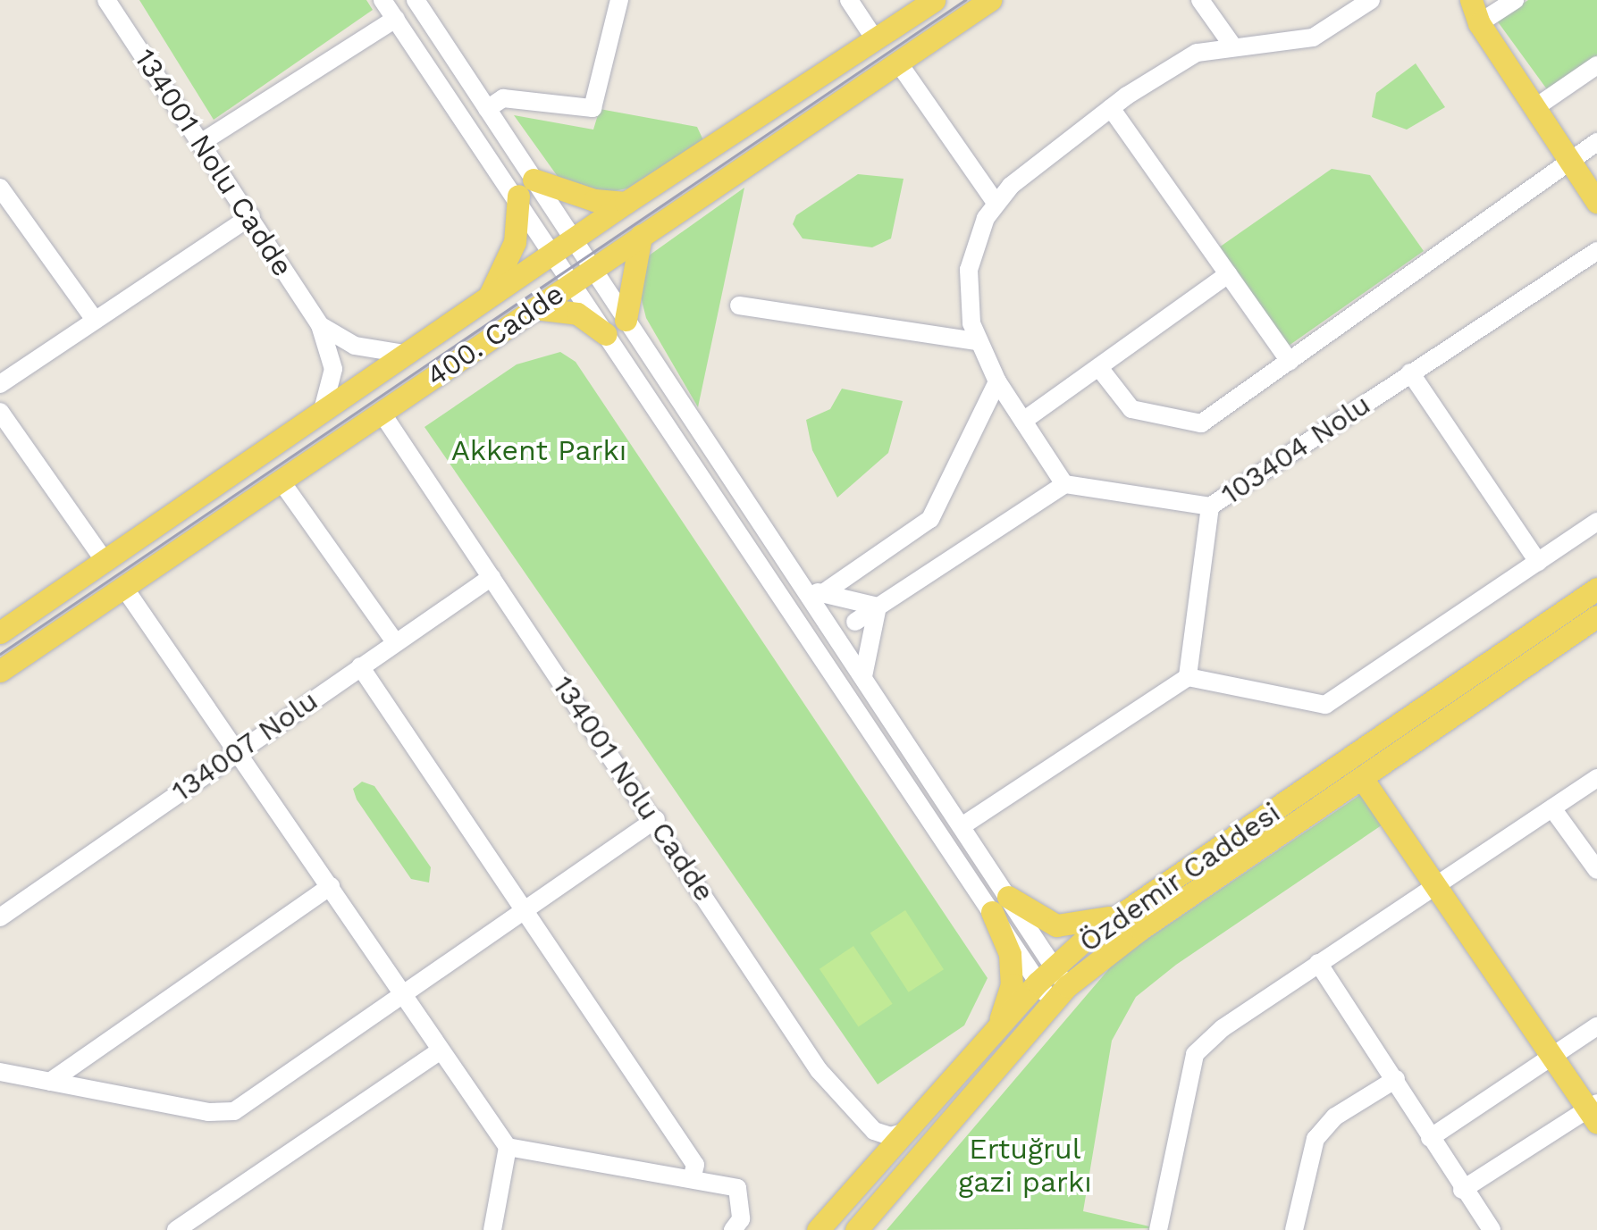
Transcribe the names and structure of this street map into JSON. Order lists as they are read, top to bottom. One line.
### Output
{"streets":{"main road":["400. Cadde","Özdemir Caddesi"],"street":["134001 Nolu Cadde","103404 Nolu","134007 Nolu"]},"crossings":[["134001 Nolu Cadde","400. Cadde"],["134001 Nolu Cadde","134007 Nolu"],["134001 Nolu Cadde","Özdemir Caddesi"]],"parks":["Akkent Parkı","Ertuğrul gazi parkı"]}
